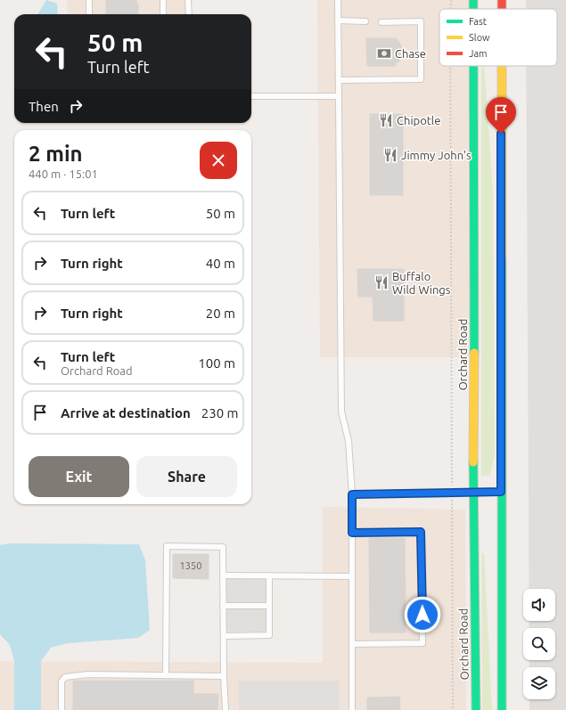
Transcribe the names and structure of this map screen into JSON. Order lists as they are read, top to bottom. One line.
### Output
{"streets":{"main road":["Orchard Road"]},"places":{"bank":["Chase"],"restaurant":["Chipotle","Jimmy John's","Buffalo Wild Wings"]},"house_numbers":["1350"],"legend":["Fast","Slow","Jam"],"page":{"turn":["50 m","Turn left"],"then":"Then","heading":["2 min","440 m · 15:01"],"list":[{"name":"Turn left","value":"50 m"},{"name":"Turn right","value":"40 m"},{"name":"Turn right","value":"20 m"},{"name":"Turn left","note":"Orchard Road","value":"100 m"},{"name":"Arrive at destination","value":"230 m"}],"buttons":["Exit","Share"]}}
